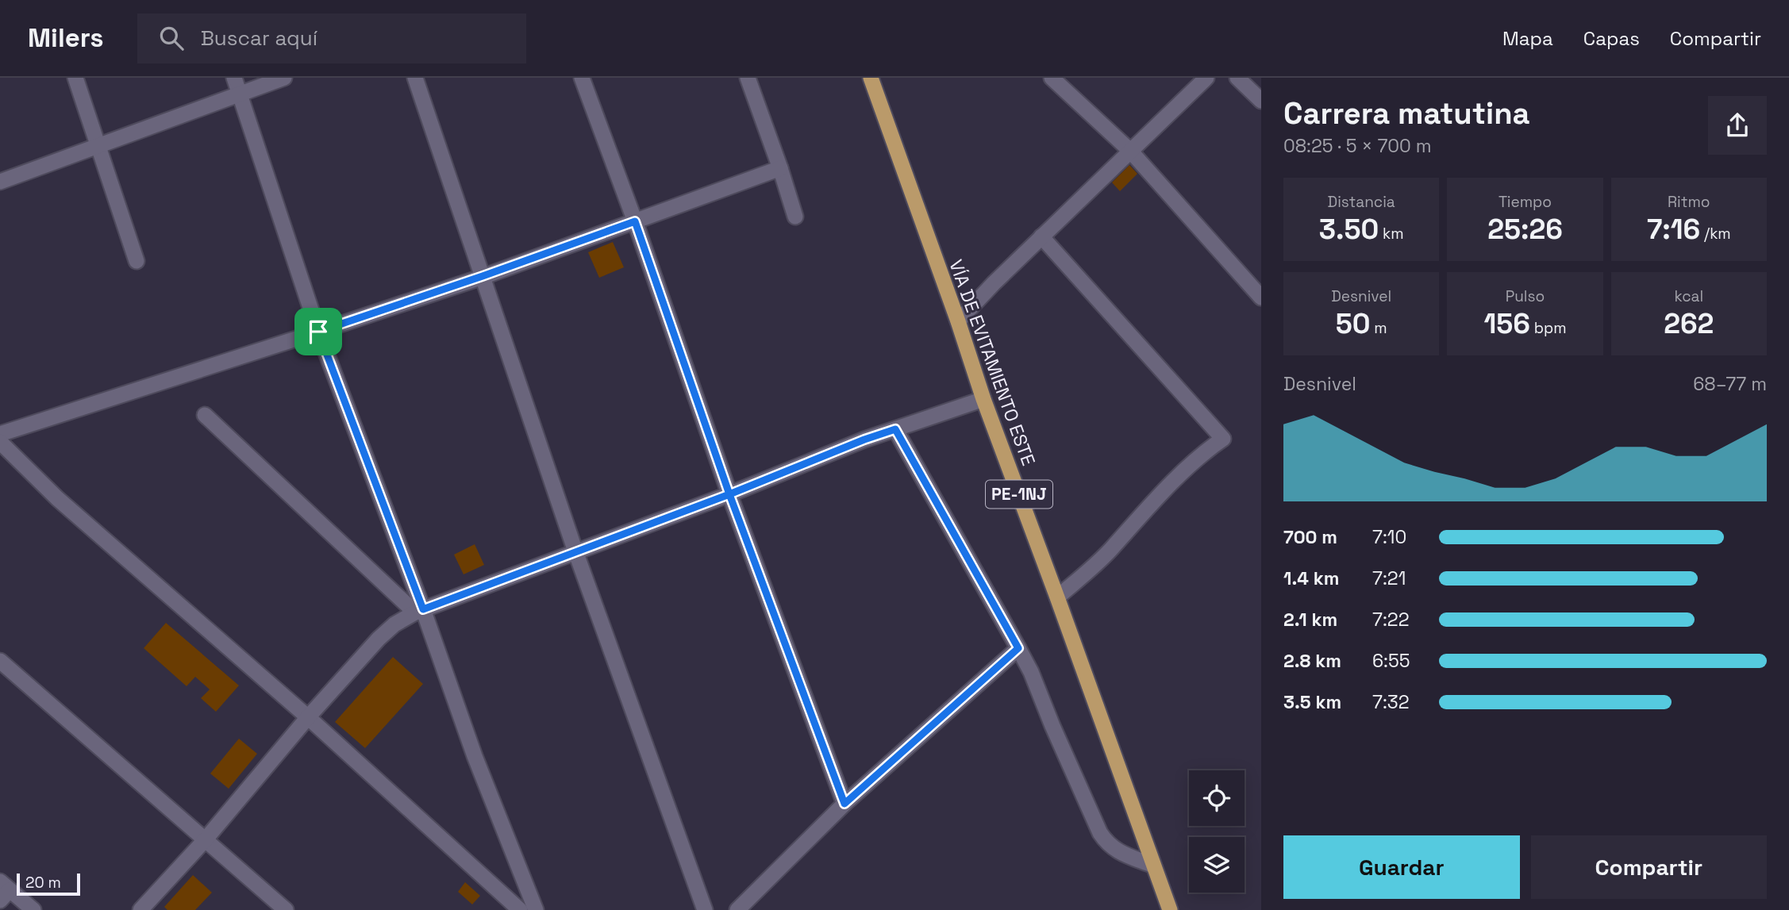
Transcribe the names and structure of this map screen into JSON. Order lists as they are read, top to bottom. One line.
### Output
{"streets":{"highway":["VÍA DE EVITAMIENTO ESTE","PE-1NJ"]},"scale_bar":"20 m","page":{"header":"Milers","search":"Buscar aquí","nav":["Mapa","Capas","Compartir"],"heading":["Carrera matutina","08:25 · 5 × 700 m"],"stats":[["Distancia","3.50 km"],["Tiempo","25:26"],["Ritmo","7:16 /km"],["Desnivel","50 m"],["Pulso","156 bpm"],["kcal","262"]],"chart":["Desnivel","68–77 m"],"list":[{"name":"700 m","note":"7:10"},{"name":"1.4 km","note":"7:21"},{"name":"2.1 km","note":"7:22"},{"name":"2.8 km","note":"6:55"},{"name":"3.5 km","note":"7:32"}],"buttons":["Guardar","Compartir"],"scale":"20 m"}}
